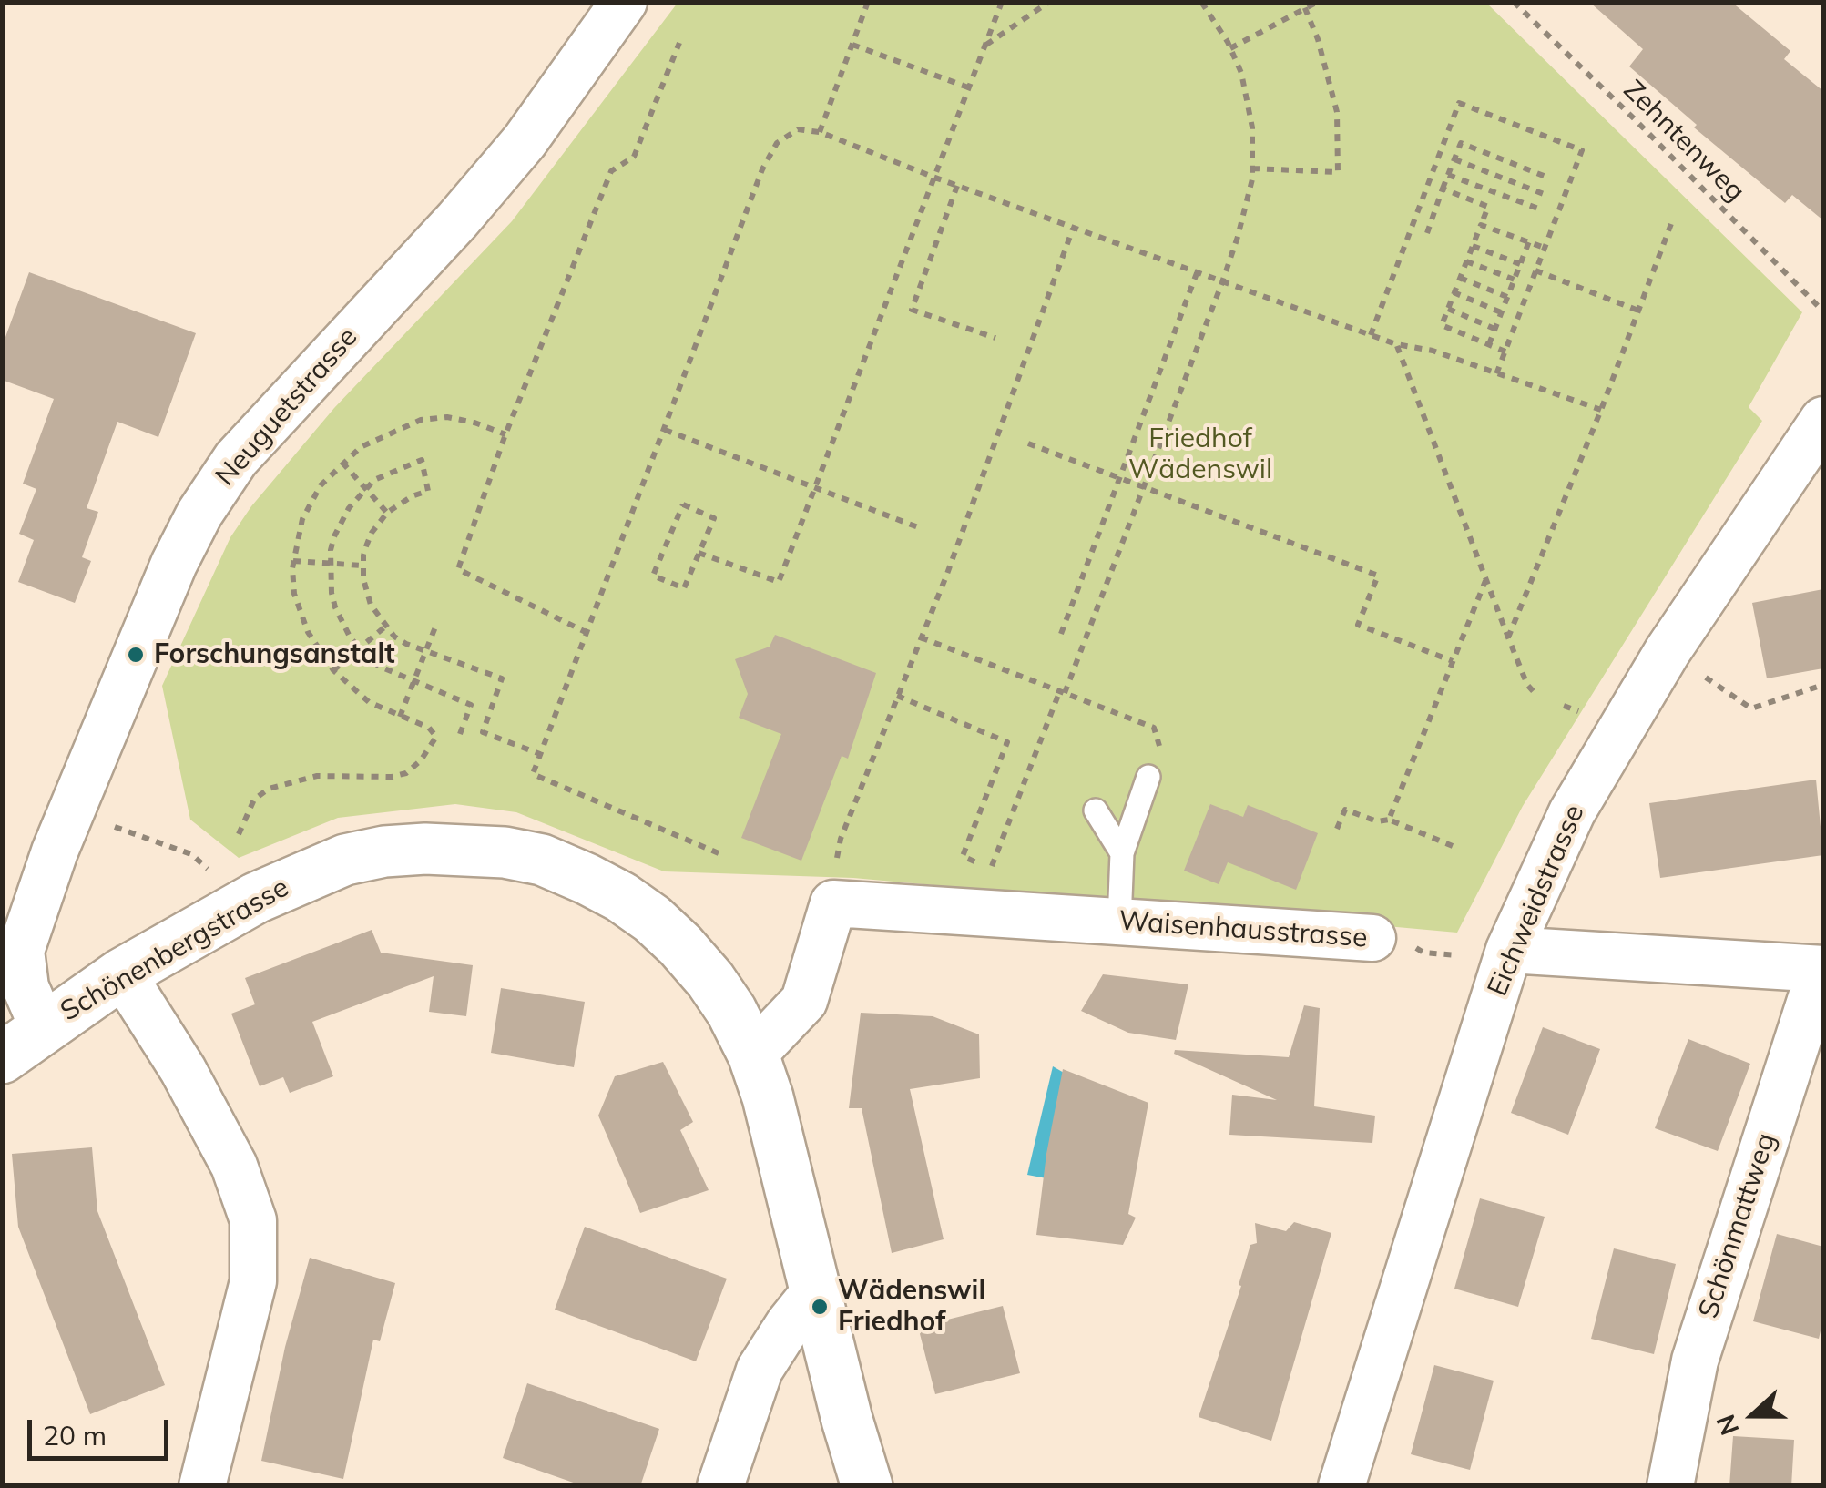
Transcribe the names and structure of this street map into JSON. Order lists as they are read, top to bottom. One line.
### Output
{"streets":{"street":["Neuguetstrasse","Eichweidstrasse","Waisenhausstrasse","Schönenbergstrasse","Schönmattweg"],"path":["Zehntenweg"]},"crossings":[["Neuguetstrasse","Schönenbergstrasse"],["Eichweidstrasse","Waisenhausstrasse"]],"parks":["Friedhof Wädenswil"],"places":["Forschungsanstalt","Wädenswil Friedhof"],"scale_bar":"20 m","north":"left"}
